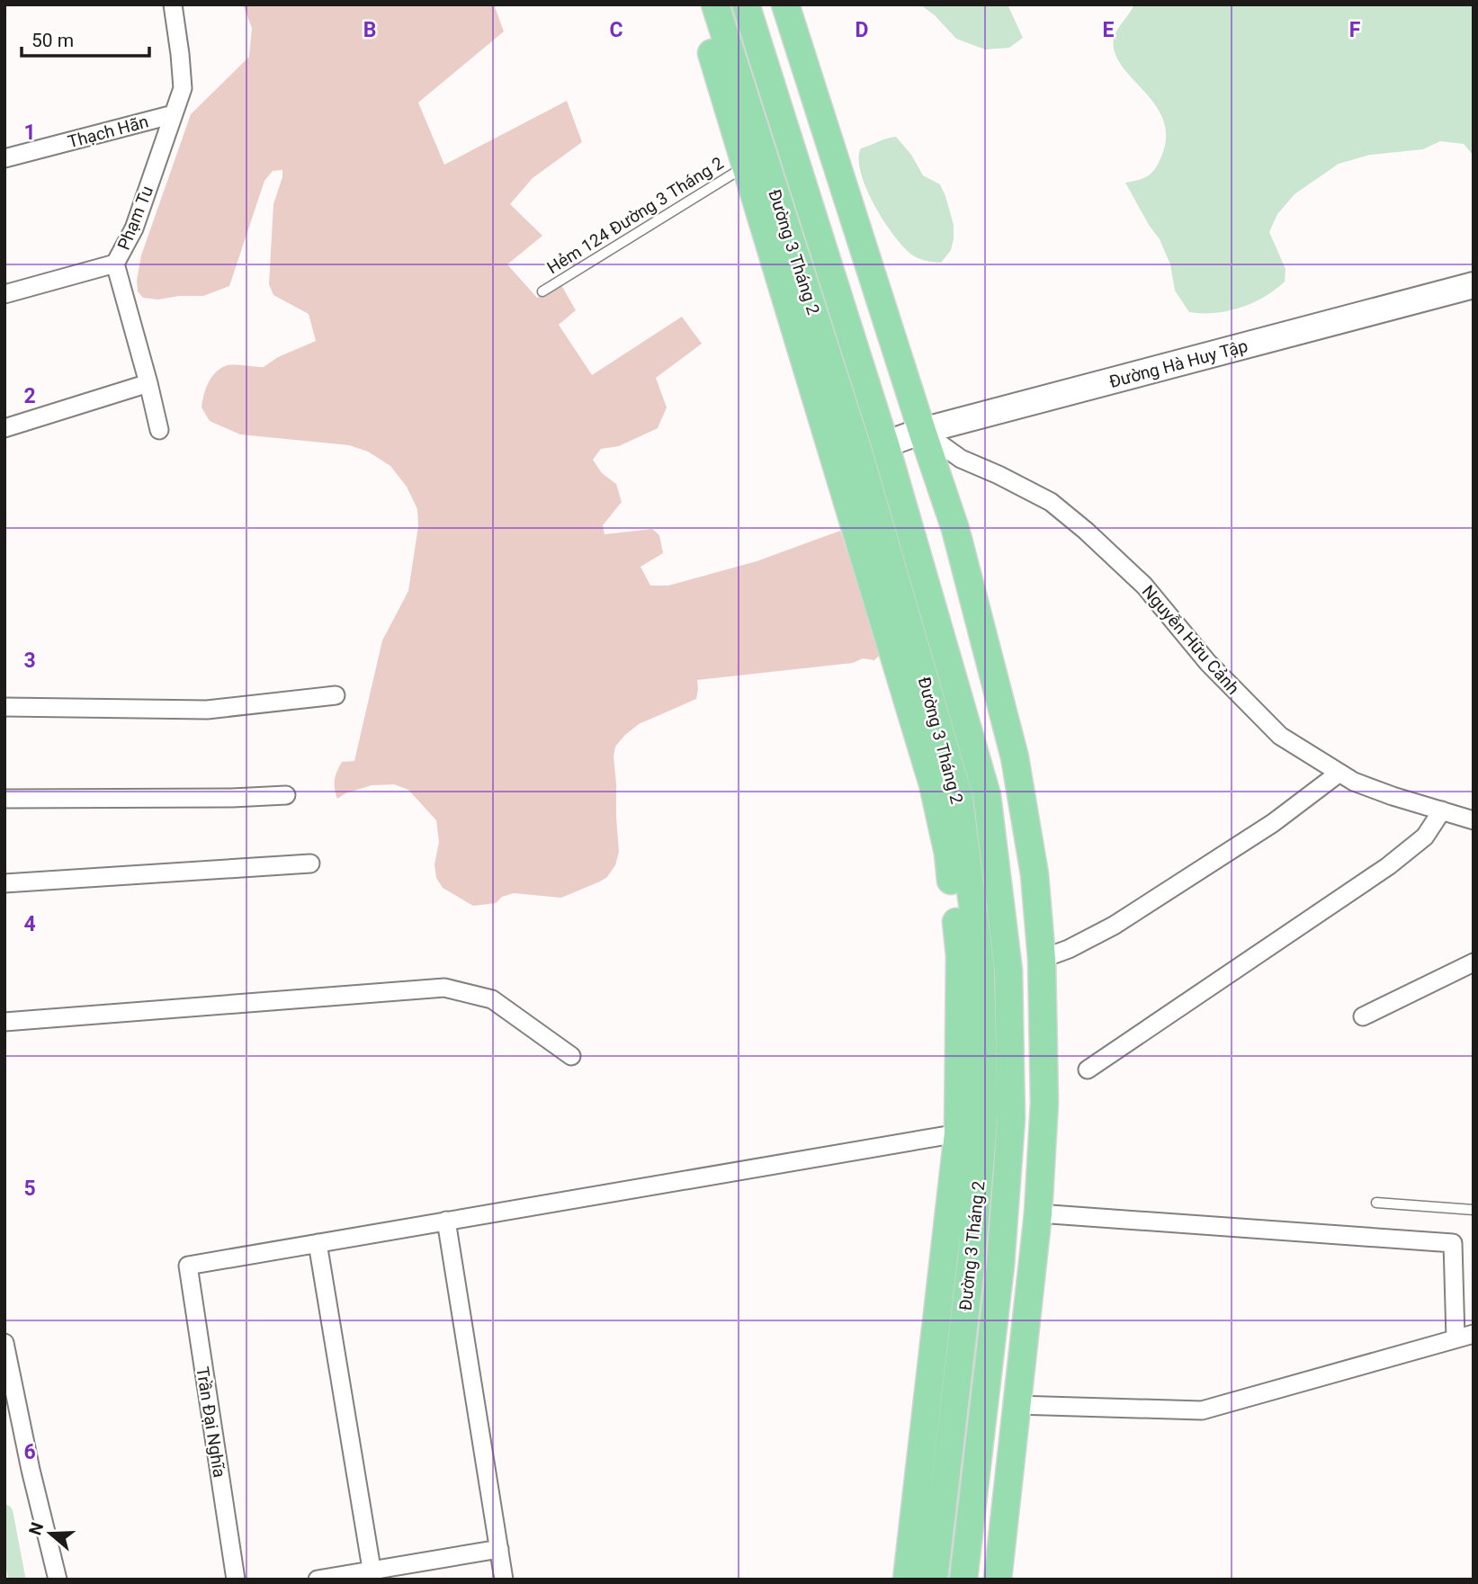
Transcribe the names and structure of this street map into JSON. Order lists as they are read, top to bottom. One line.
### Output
{"streets":{"main road":["Đường 3 Tháng 2"],"street":["Thạch Hãn","Phạm Tu","Đường Hà Huy Tập","Nguyễn Hữu Cảnh","Trần Đại Nghĩa"],"lane":["Hẻm 124 Đường 3 Tháng 2"]},"crossings":[["Thạch Hãn","Phạm Tu"],["Hẻm 124 Đường 3 Tháng 2","Đường 3 Tháng 2"],["Đường 3 Tháng 2","Đường Hà Huy Tập"],["Đường Hà Huy Tập","Nguyễn Hữu Cảnh"]],"scale_bar":"50 m","north":"left","grid":{"columns":["B","C","D","E","F"],"rows":["1","2","3","4","5","6"]}}
